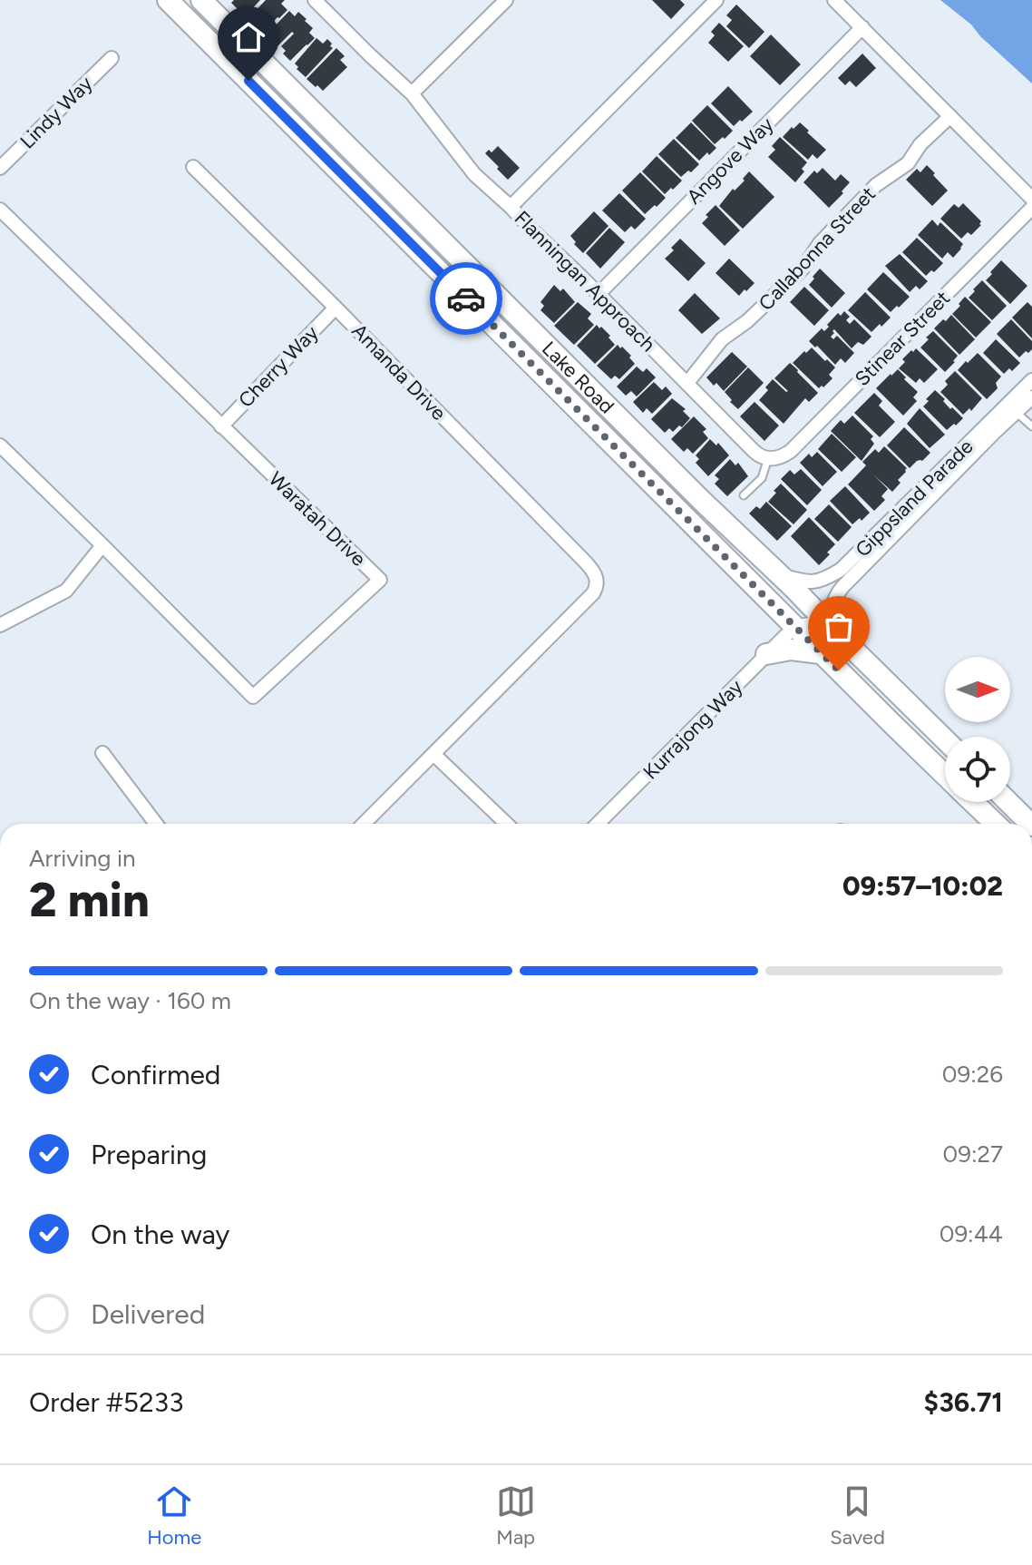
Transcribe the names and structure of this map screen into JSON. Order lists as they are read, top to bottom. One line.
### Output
{"streets":{"main road":["Lake Road"],"street":["Lindy Way","Angove Way","Callabonna Street","Flanningan Approach","Stinear Street","Cherry Way","Amanda Drive","Gippsland Parade","Waratah Drive","Kurrajong Way"]},"crossings":[["Angove Way","Flanningan Approach"],["Callabonna Street","Flanningan Approach"],["Flanningan Approach","Stinear Street"],["Cherry Way","Amanda Drive"],["Cherry Way","Waratah Drive"],["Lake Road","Gippsland Parade"],["Lake Road","Kurrajong Way"]],"north":"right","page":{"heading":["2 min","Arriving in","09:57–10:02"],"panel":["Order #5233","$36.71"],"bar":"On the way · 160 m","list":[["Confirmed","09:26"],["Preparing","09:27"],["On the way","09:44"],"Delivered"],"tabs":["Home","Map","Saved"]}}
